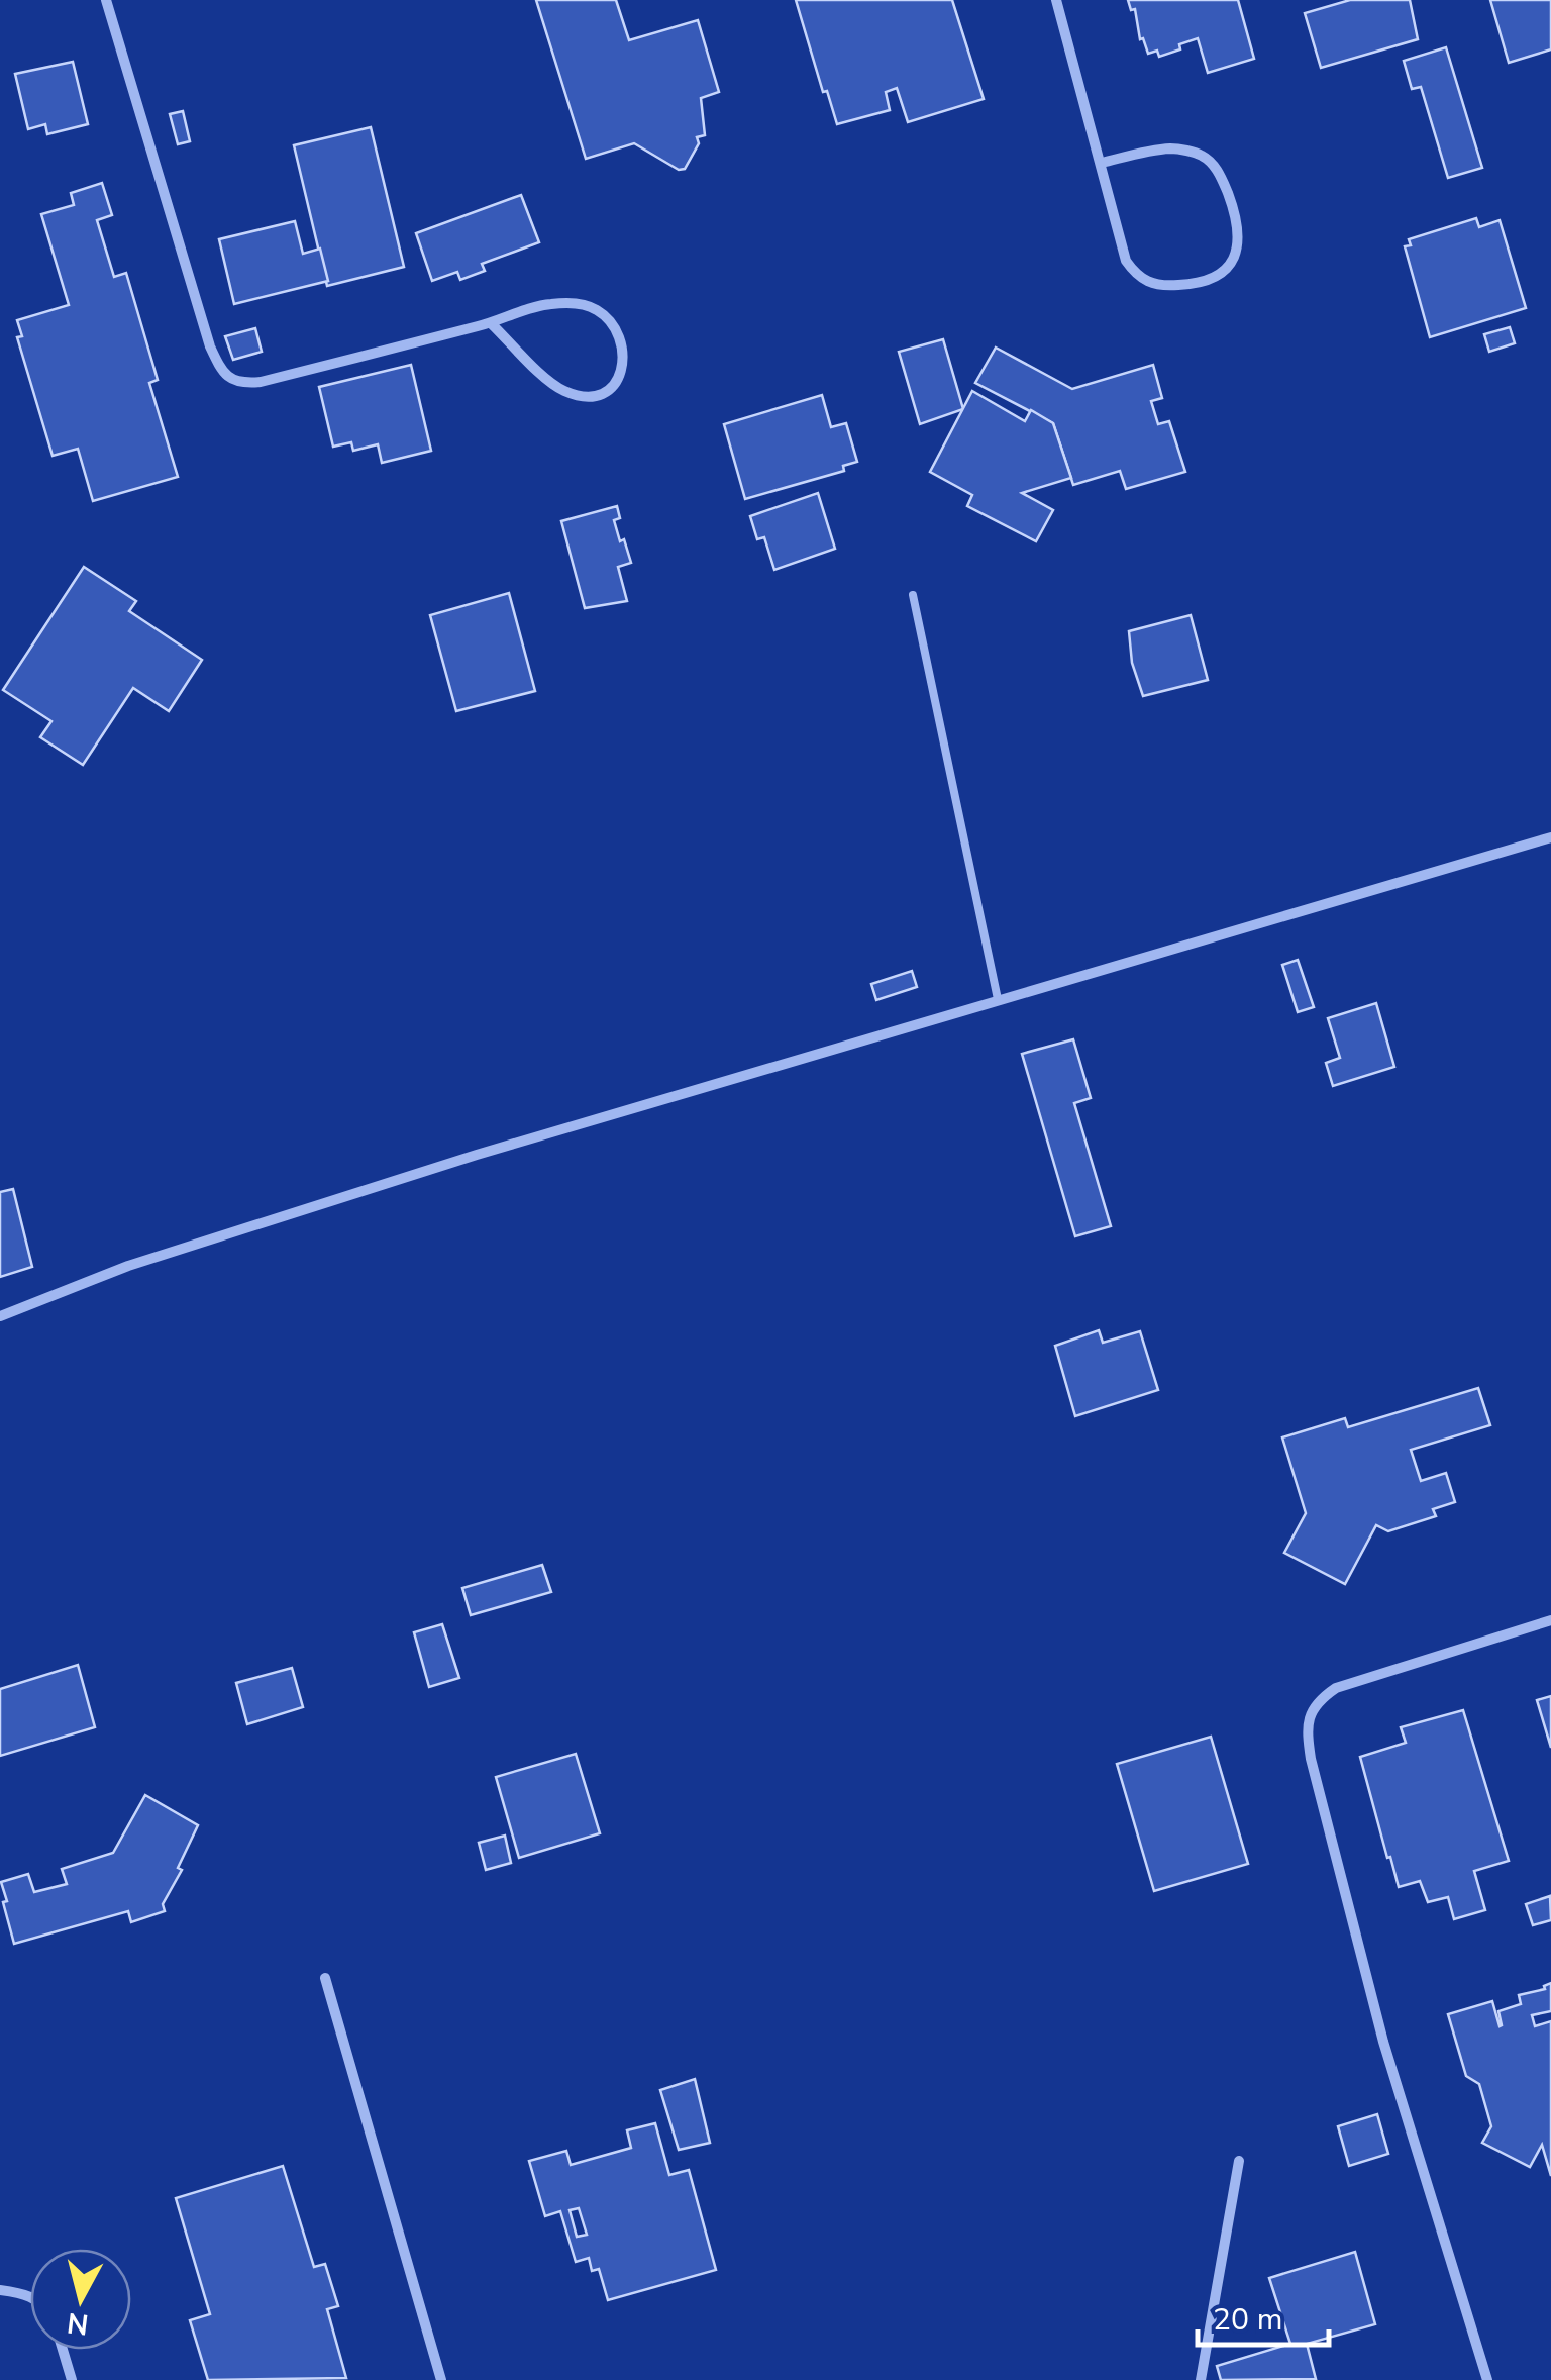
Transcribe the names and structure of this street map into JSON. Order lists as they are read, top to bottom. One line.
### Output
{"scale_bar":"20 m","north":"bottom"}
